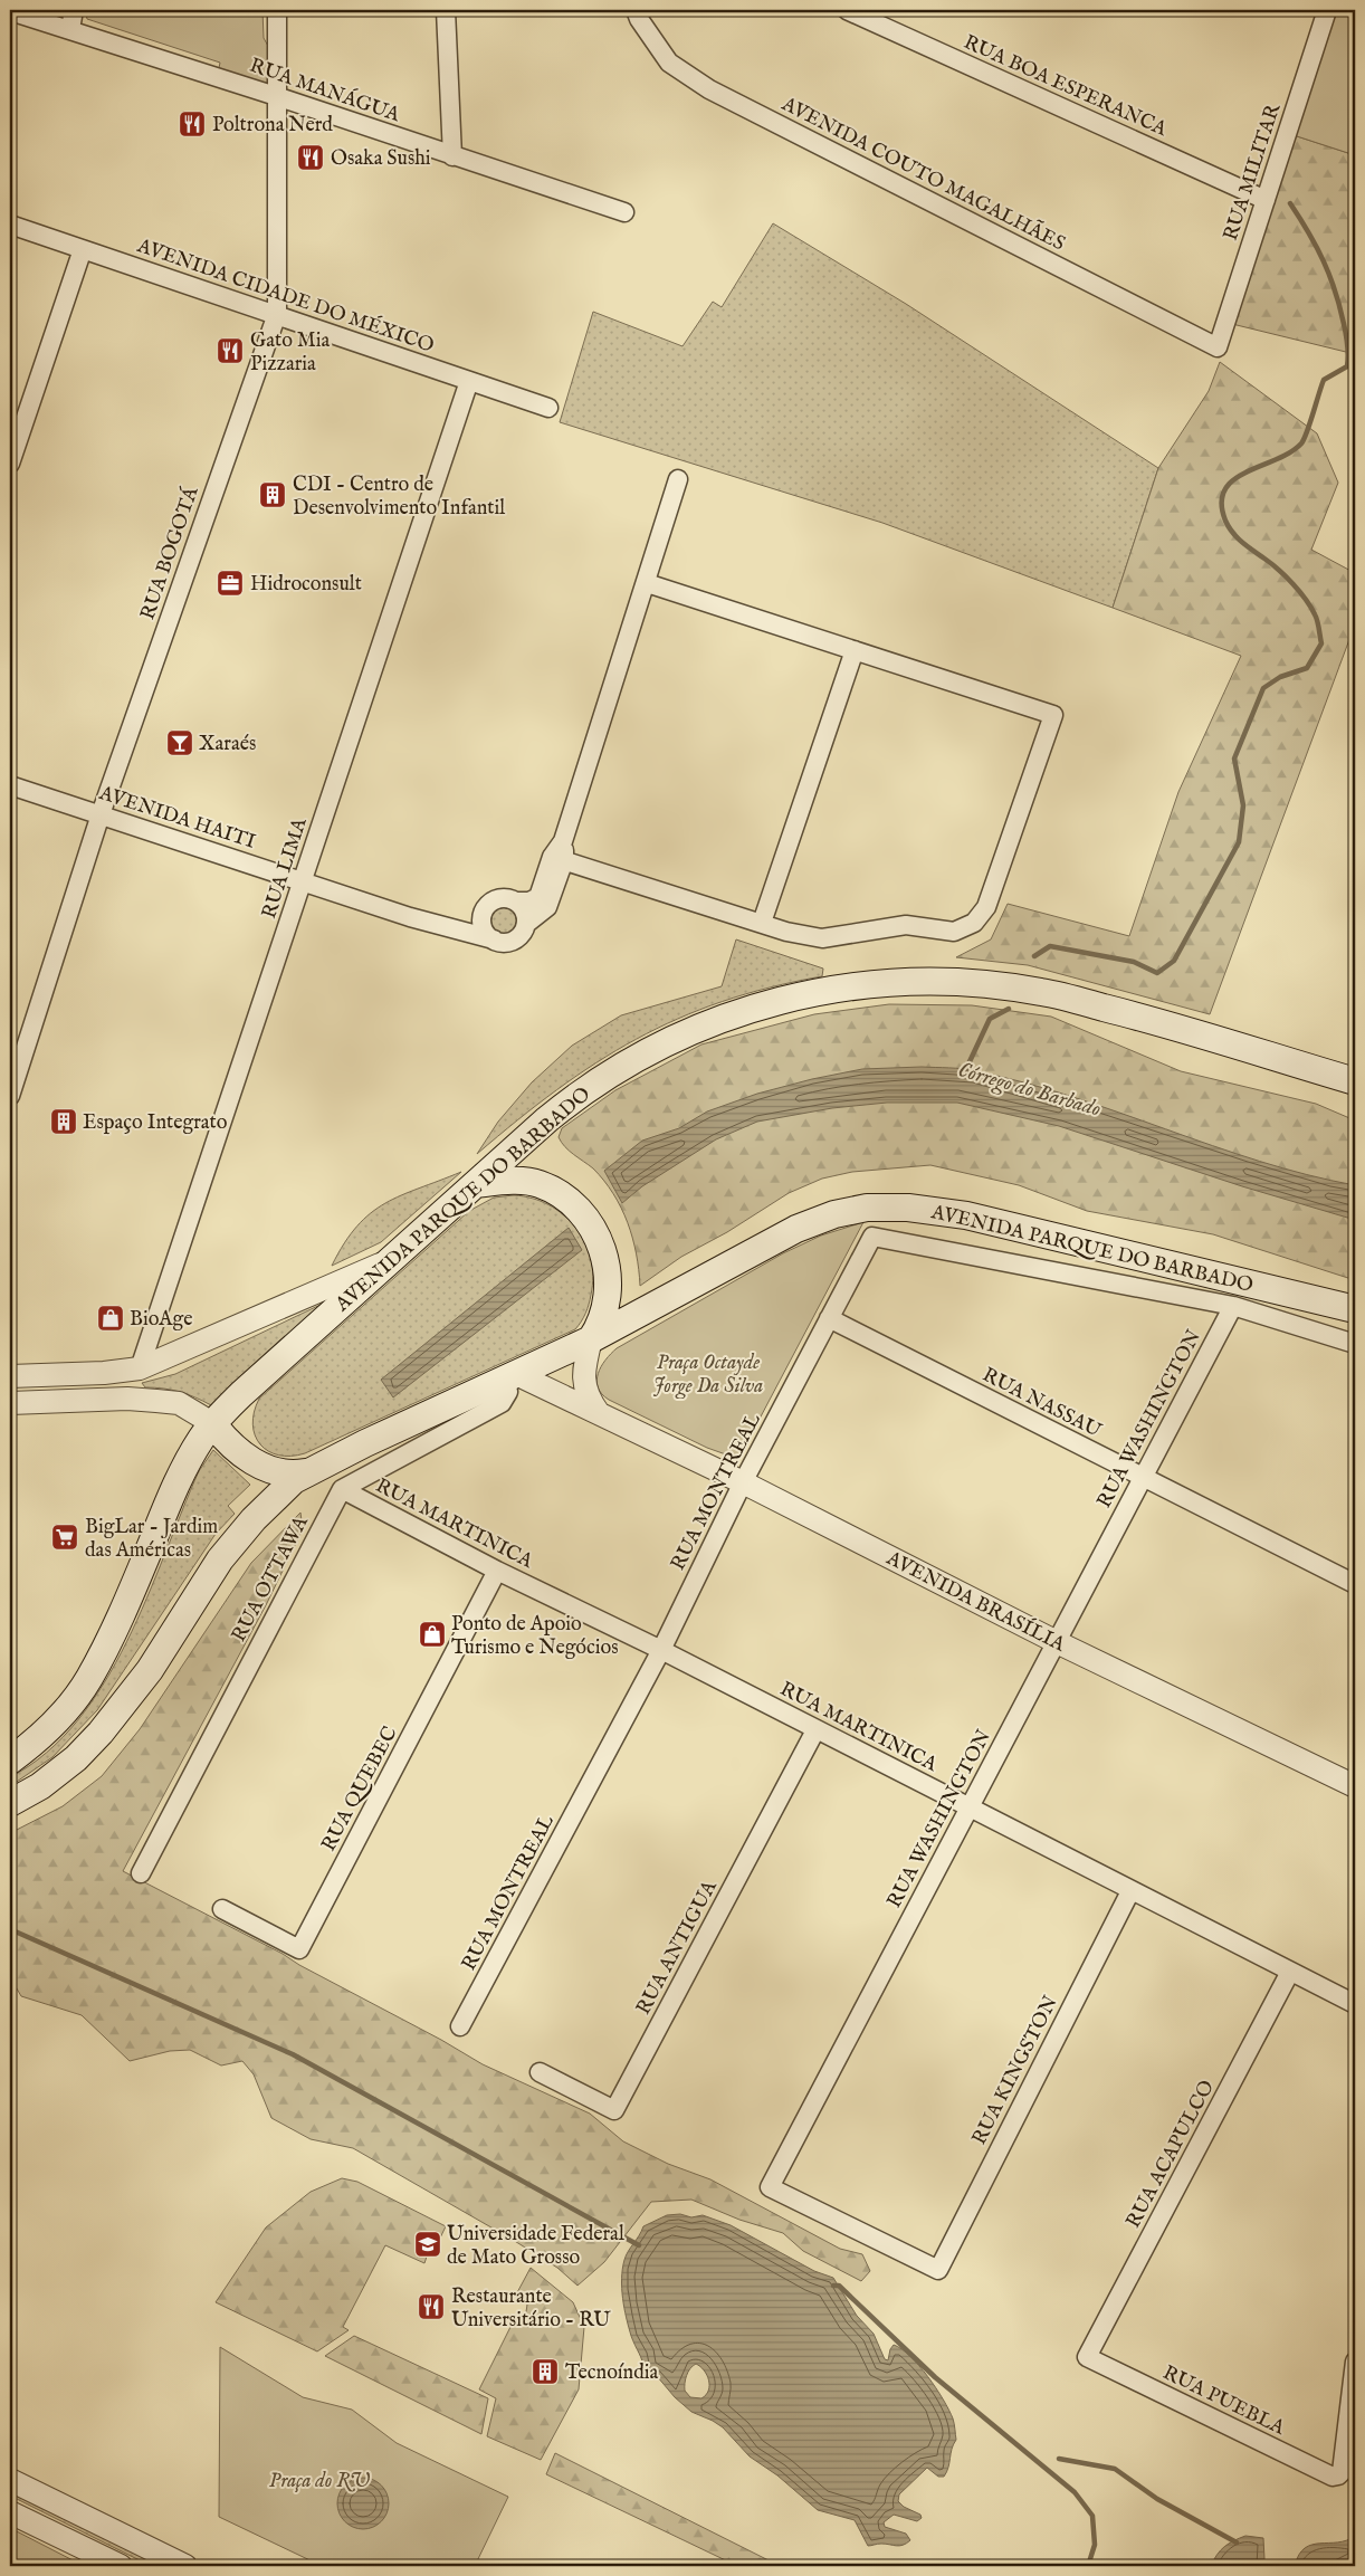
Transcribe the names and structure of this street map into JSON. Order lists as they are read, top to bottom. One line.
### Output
{"streets":{"main road":["AVENIDA PARQUE DO BARBADO"],"street":["RUA BOA ESPERANCA","RUA MANÁGUA","RUA MILITAR","AVENIDA COUTO MAGALHÃES","AVENIDA CIDADE DO MÉXICO","RUA BOGOTÁ","AVENIDA HAITI","RUA LIMA","RUA NASSAU","RUA WASHINGTON","RUA MONTREAL","RUA MARTINICA","RUA OTTAWA","AVENIDA BRASÍLIA","RUA QUEBEC","RUA ANTIGUA","RUA KINGSTON","RUA ACAPULCO","RUA PUEBLA"]},"crossings":[["RUA BOA ESPERANCA","RUA MILITAR"],["RUA MANÁGUA","RUA BOGOTÁ"],["RUA MILITAR","AVENIDA COUTO MAGALHÃES"],["AVENIDA CIDADE DO MÉXICO","RUA BOGOTÁ"],["AVENIDA CIDADE DO MÉXICO","RUA LIMA"],["RUA BOGOTÁ","AVENIDA HAITI"],["AVENIDA HAITI","RUA LIMA"],["AVENIDA PARQUE DO BARBADO","AVENIDA BRASÍLIA"],["RUA NASSAU","RUA WASHINGTON"],["RUA NASSAU","RUA MONTREAL"],["RUA WASHINGTON","RUA MONTREAL"],["RUA WASHINGTON","RUA MARTINICA"],["RUA WASHINGTON","AVENIDA BRASÍLIA"],["RUA WASHINGTON","RUA KINGSTON"],["RUA MONTREAL","RUA MARTINICA"],["RUA MONTREAL","AVENIDA BRASÍLIA"],["RUA MARTINICA","RUA OTTAWA"],["RUA MARTINICA","RUA QUEBEC"],["RUA MARTINICA","RUA ANTIGUA"],["RUA MARTINICA","RUA KINGSTON"],["RUA MARTINICA","RUA ACAPULCO"],["RUA ACAPULCO","RUA PUEBLA"]],"water":["Córrego do Barbado"],"parks":["Praça Octayde Jorge Da Silva","Praça do RU"],"places":{"restaurant":["Poltrona Nerd","Osaka Sushi","Gato Mia Pizzaria","Restaurante Universitário - RU"],"building":["CDI - Centro de Desenvolvimento Infantil","Espaço Integrato","Tecnoíndia"],"office":["Hidroconsult"],"bar":["Xaraés"],"shop":["BioAge","Ponto de Apoio Turismo e Negócios"],"supermarket":["BigLar - Jardim das Américas"],"school or university":["Universidade Federal de Mato Grosso"]}}
